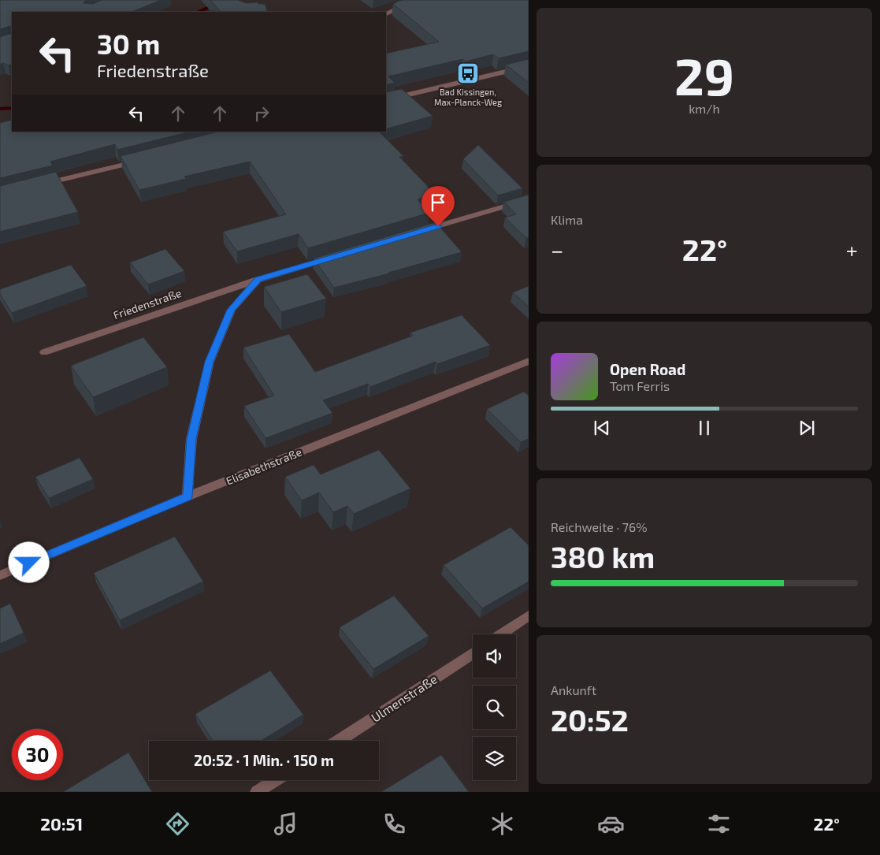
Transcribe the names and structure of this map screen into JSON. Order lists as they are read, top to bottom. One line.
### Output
{"streets":{"street":["Friedenstraße","Elisabethstraße","Ulmenstraße"]},"places":{"bus stop":["Bad Kissingen, Max-Planck-Weg"]},"page":{"tile":[["29","km/h"],"Klima",["Reichweite · 76%","380 km"],["Ankunft","20:52"]],"turn":["30 m","Friedenstraße"],"heat":["−","22°","+"],"song":["Open Road","Tom Ferris"],"limit":"30","trip":"20:52 · 1 Min. · 150 m","tabs":["20:51","22°"]}}
